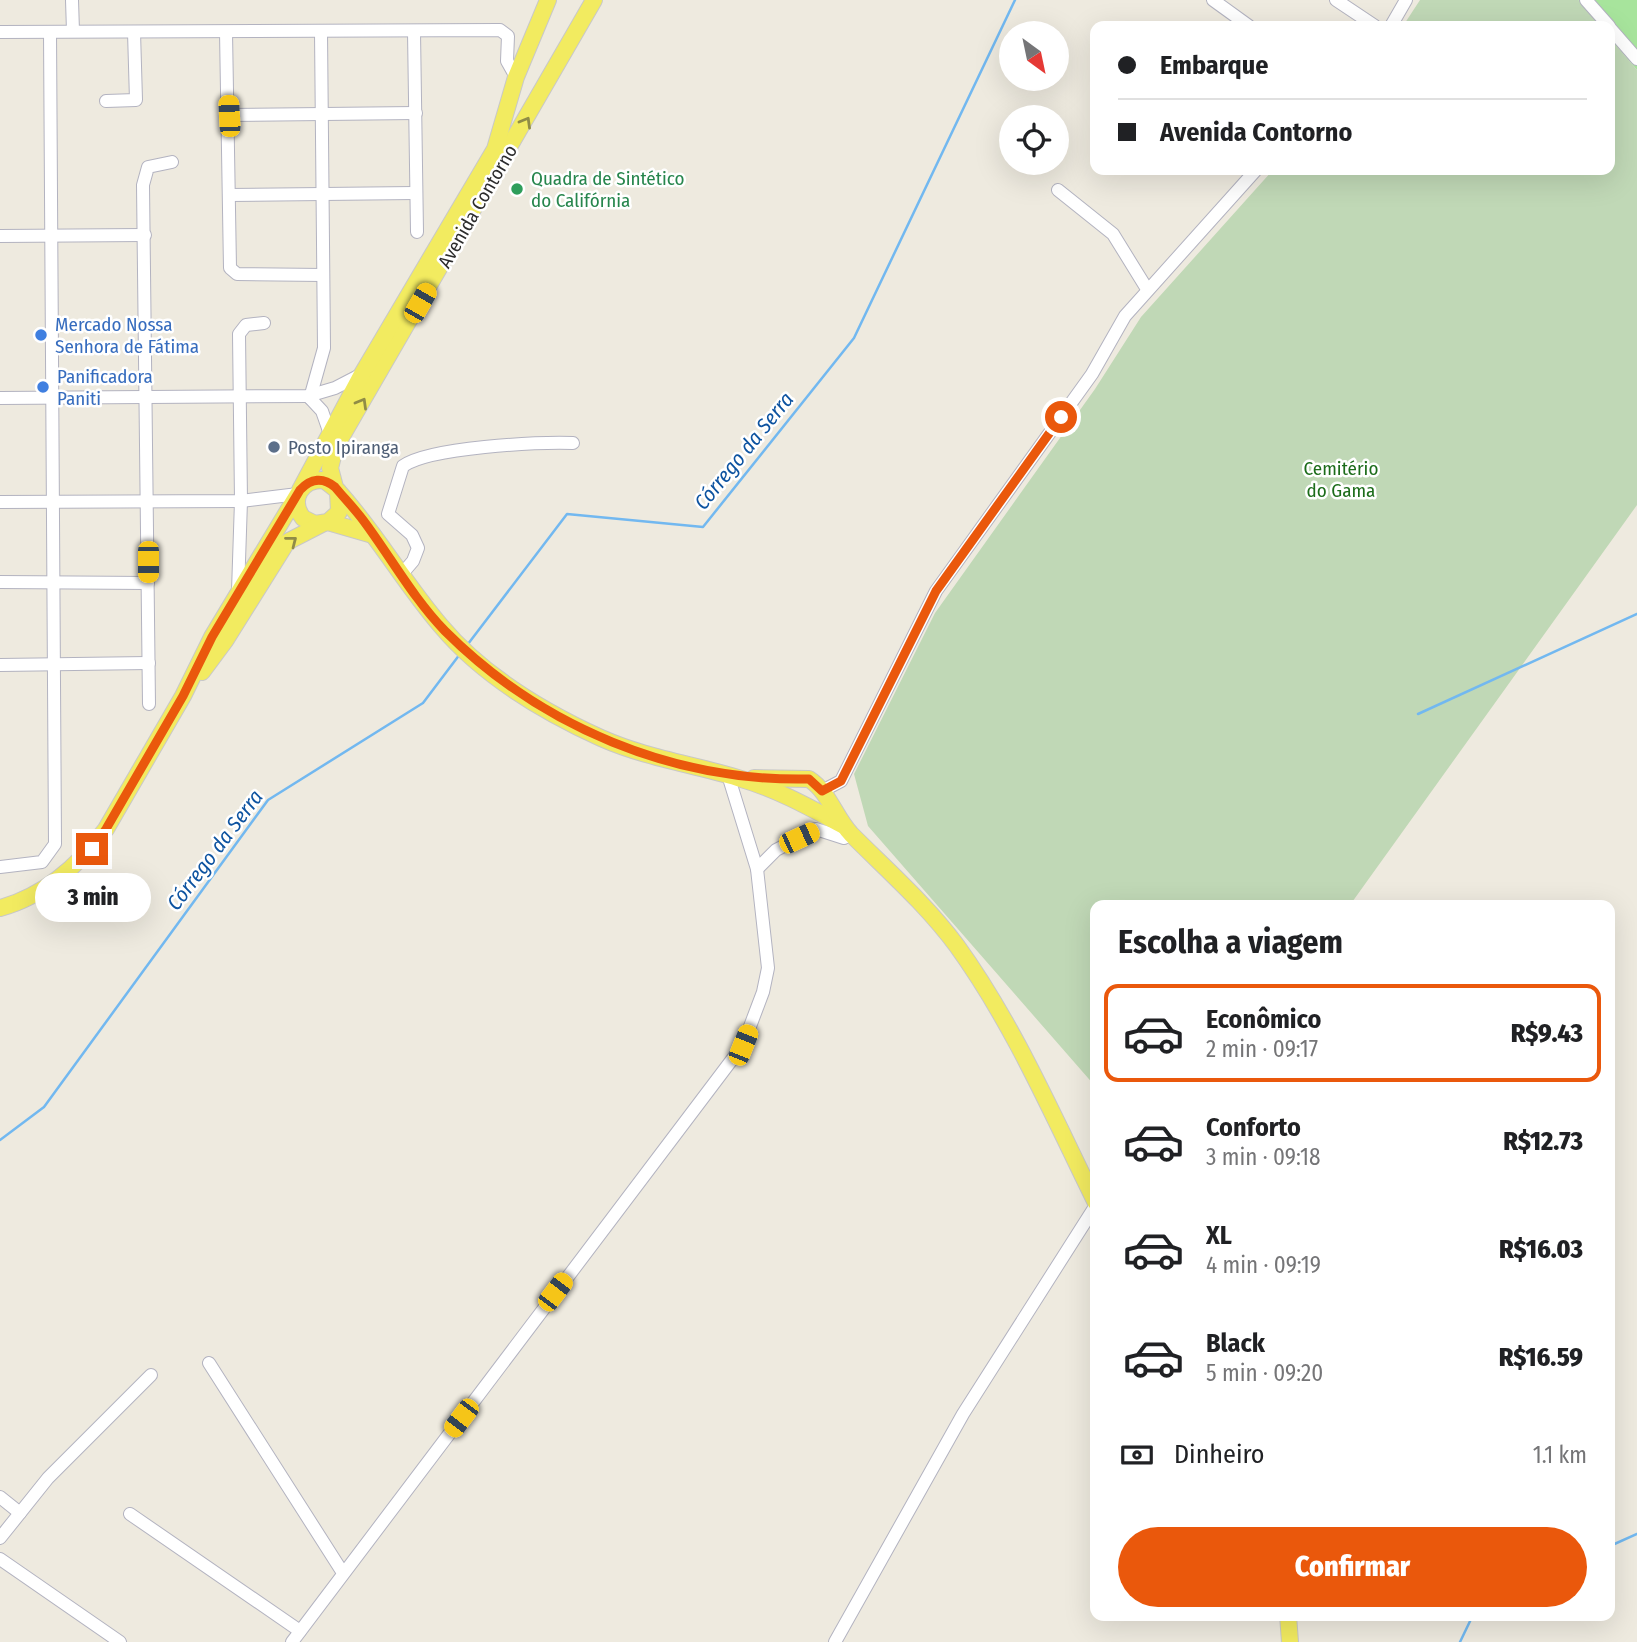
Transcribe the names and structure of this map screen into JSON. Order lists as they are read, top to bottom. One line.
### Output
{"streets":{"main road":["Avenida Contorno"]},"water":["Córrego da Serra"],"parks":["Cemitério do Gama"],"places":["Quadra de Sintético do Califórnia","Mercado Nossa Senhora de Fátima","Panificadora Paniti","Posto Ipiranga"],"north":"bottom right","page":{"banner":["Embarque","Avenida Contorno"],"bubble":"3 min","heading":"Escolha a viagem","list":[{"name":"Econômico","note":"2 min · 09:17","value":"R$9.43"},{"name":"Conforto","note":"3 min · 09:18","value":"R$12.73"},{"name":"XL","note":"4 min · 09:19","value":"R$16.03"},{"name":"Black","note":"5 min · 09:20","value":"R$16.59"}],"pay":["Dinheiro","1.1 km"],"buttons":"Confirmar"}}
